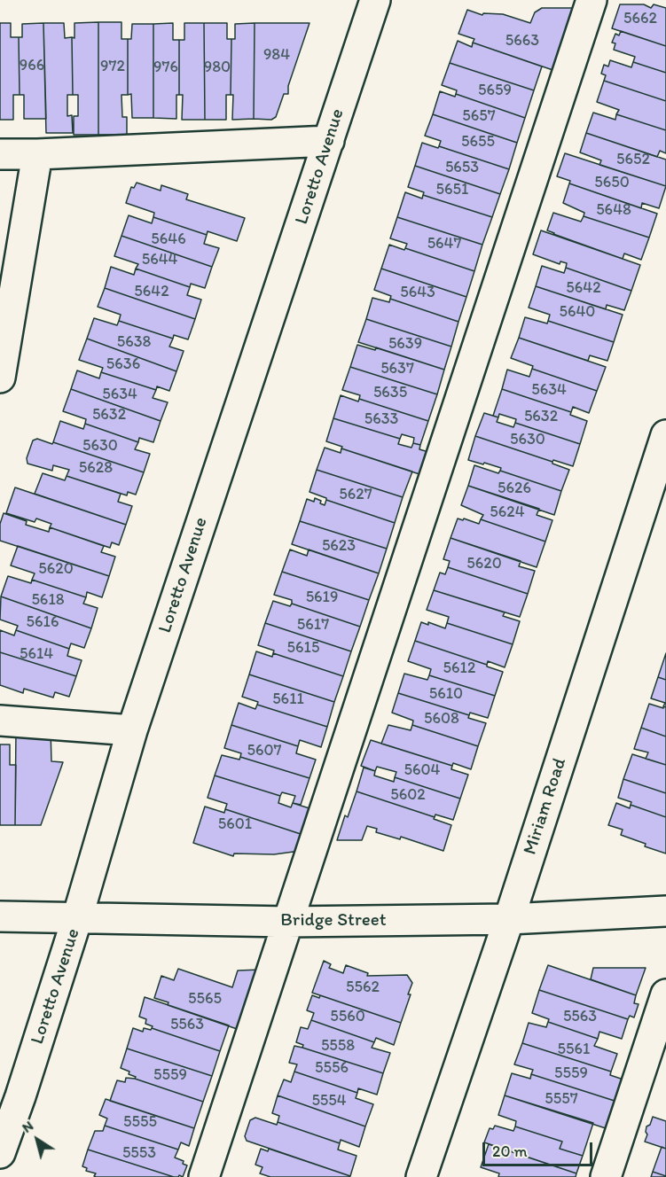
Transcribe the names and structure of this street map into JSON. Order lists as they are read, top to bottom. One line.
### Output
{"streets":{"street":["Loretto Avenue","Miriam Road","Bridge Street"]},"crossings":[["Loretto Avenue","Bridge Street"],["Miriam Road","Bridge Street"]],"house_numbers":["5662","5663","984","966","972","976","980","5659","5657","5655","5652","5653","5650","5651","5648","5646","5647","5644","5642","5642","5643","5640","5638","5639","5636","5637","5634","5635","5634","5632","5632","5633","5630","5630","5628","5626","5627","5624","5623","5620","5620","5619","5618","5616","5617","5615","5614","5612","5610","5611","5608","5607","5604","5602","5601","5562","5565","5560","5563","5563","5558","5561","5556","5559","5559","5557","5554","5555","5553"],"scale_bar":"20 m","north":"top left"}
